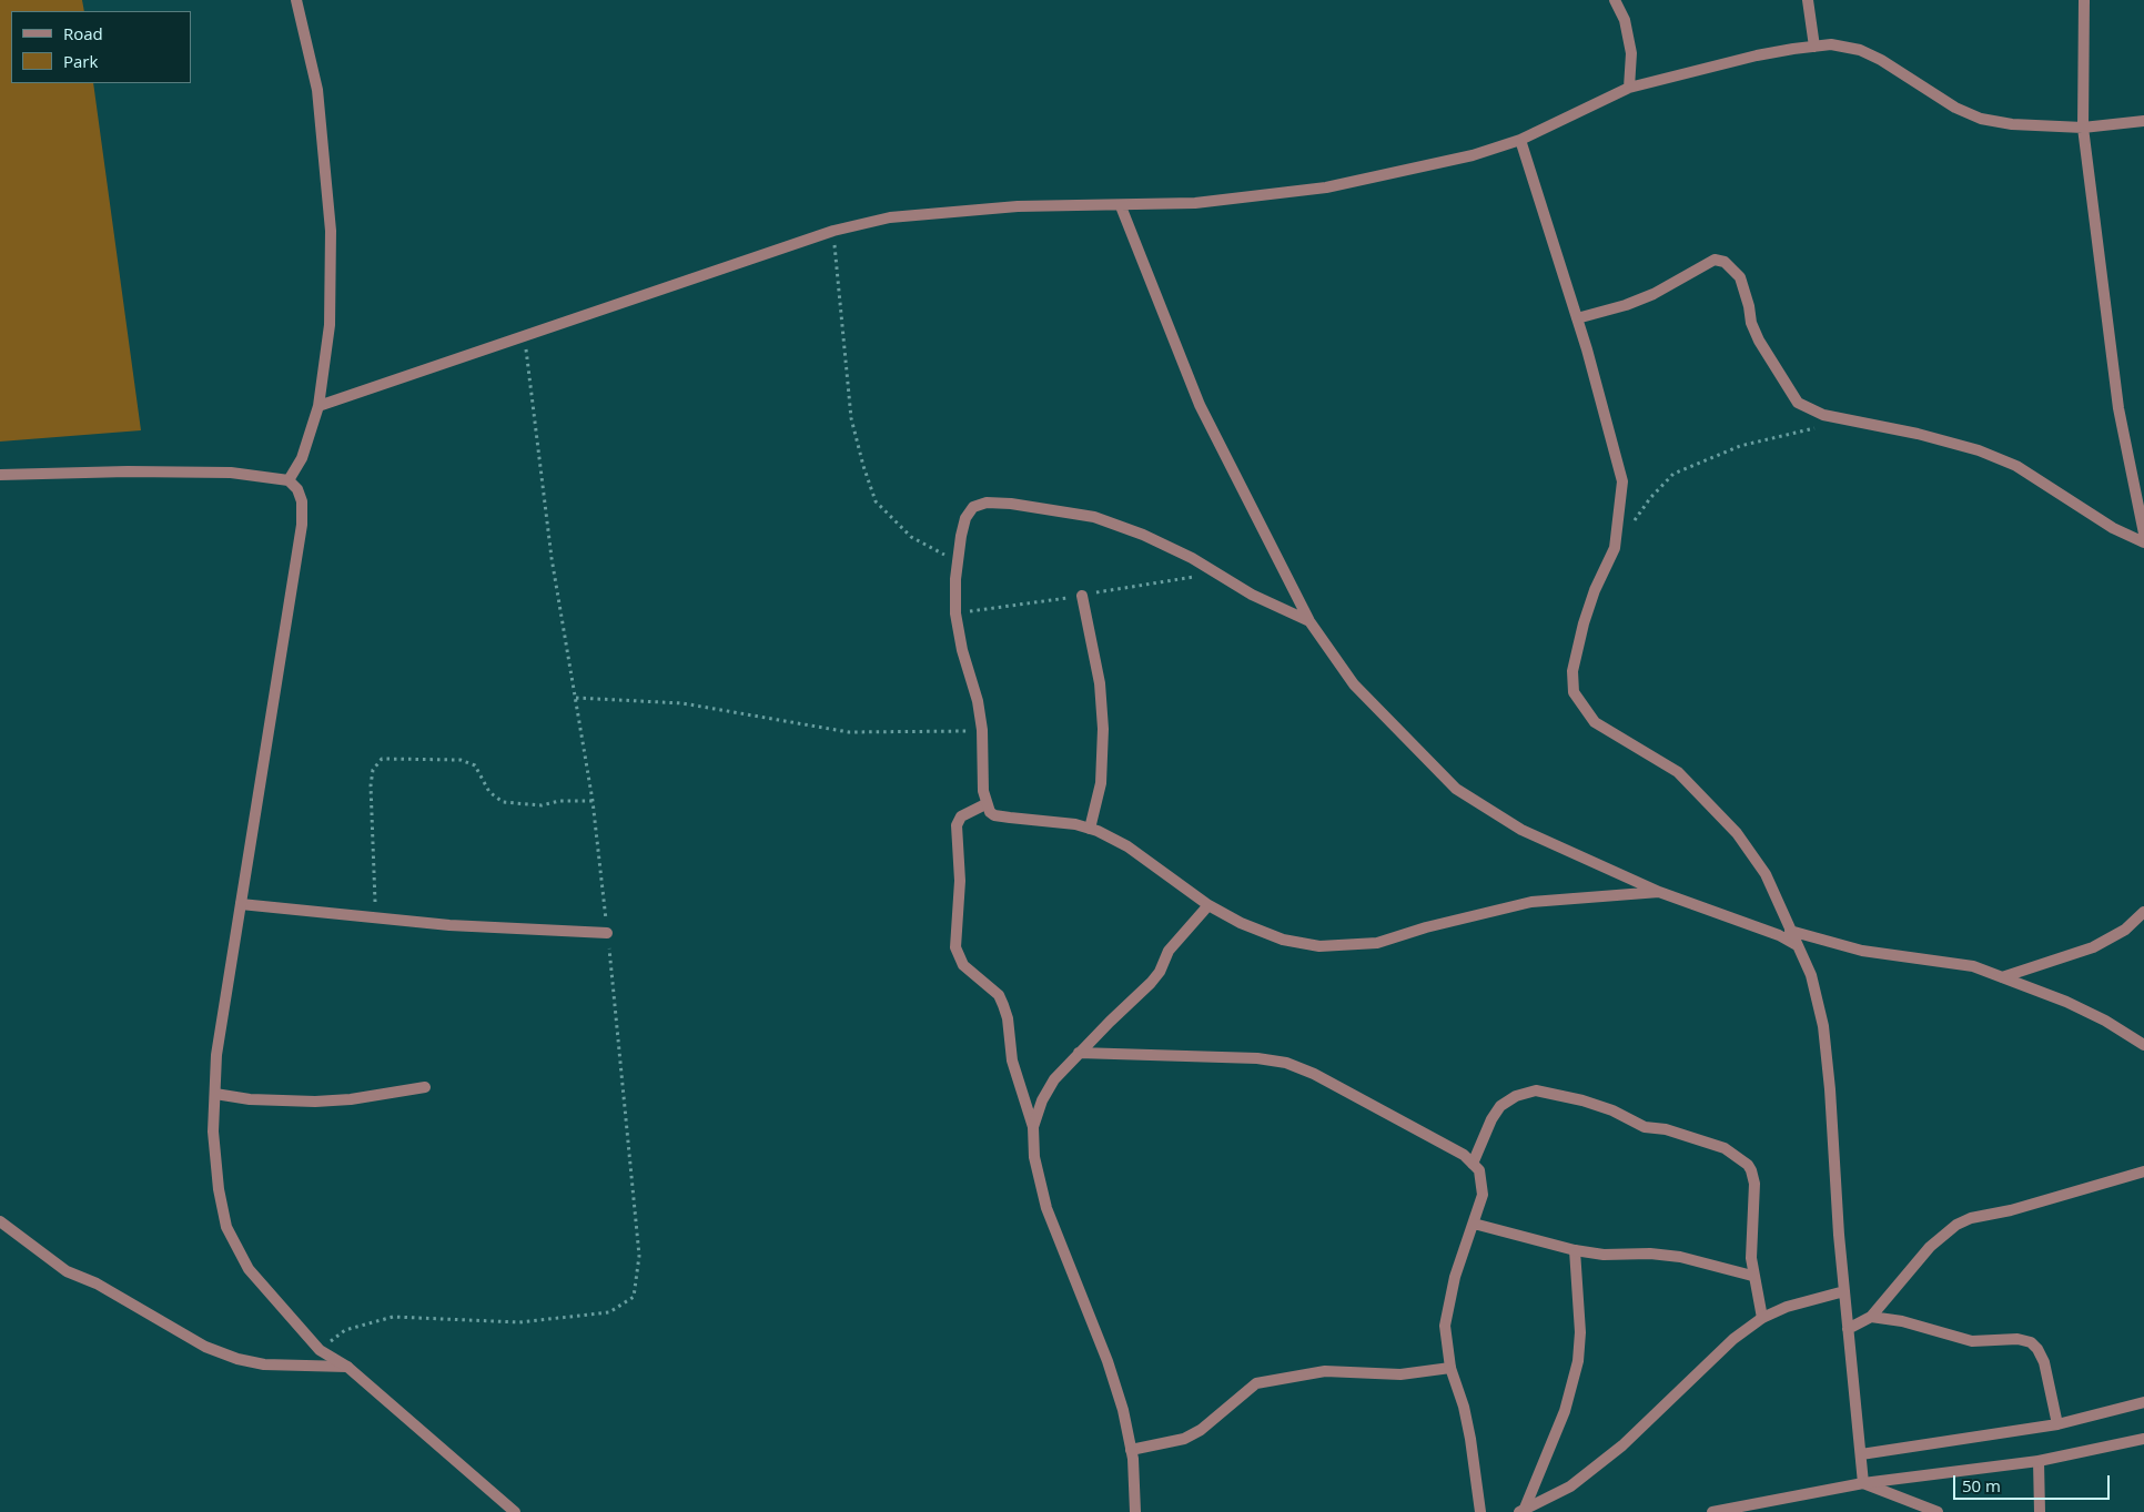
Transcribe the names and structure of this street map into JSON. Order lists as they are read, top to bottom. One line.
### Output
{"legend":["Road","Park"],"scale_bar":"50 m"}
